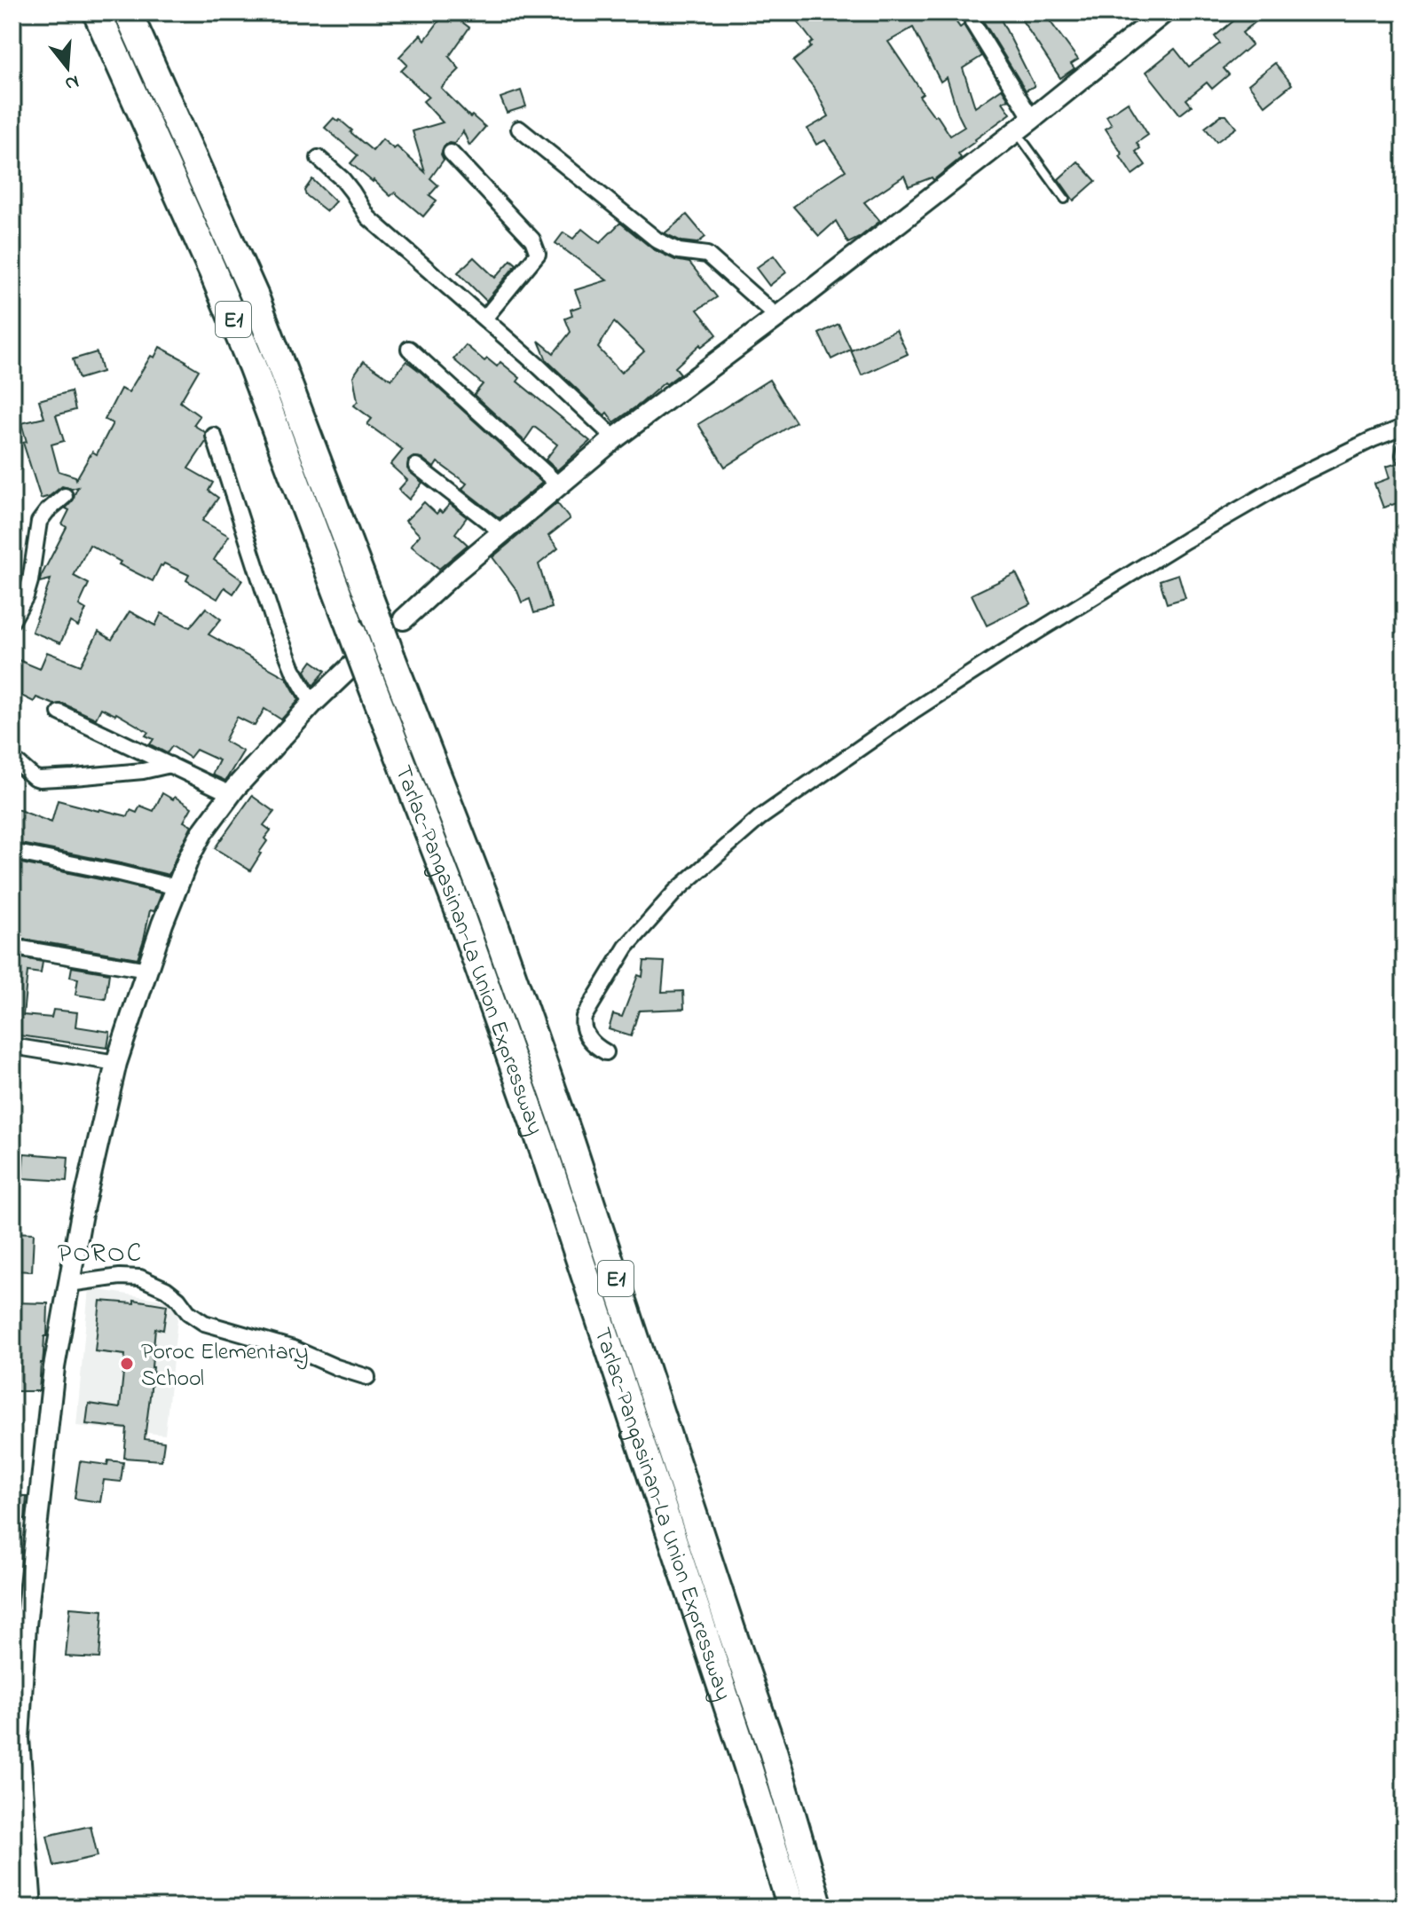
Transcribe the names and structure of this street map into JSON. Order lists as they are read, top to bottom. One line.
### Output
{"streets":{"highway":["E1","Tarlac-Pangasinan-La Union Expressway"]},"districts":["POROC"],"places":["Poroc Elementary School"],"north":"bottom"}
